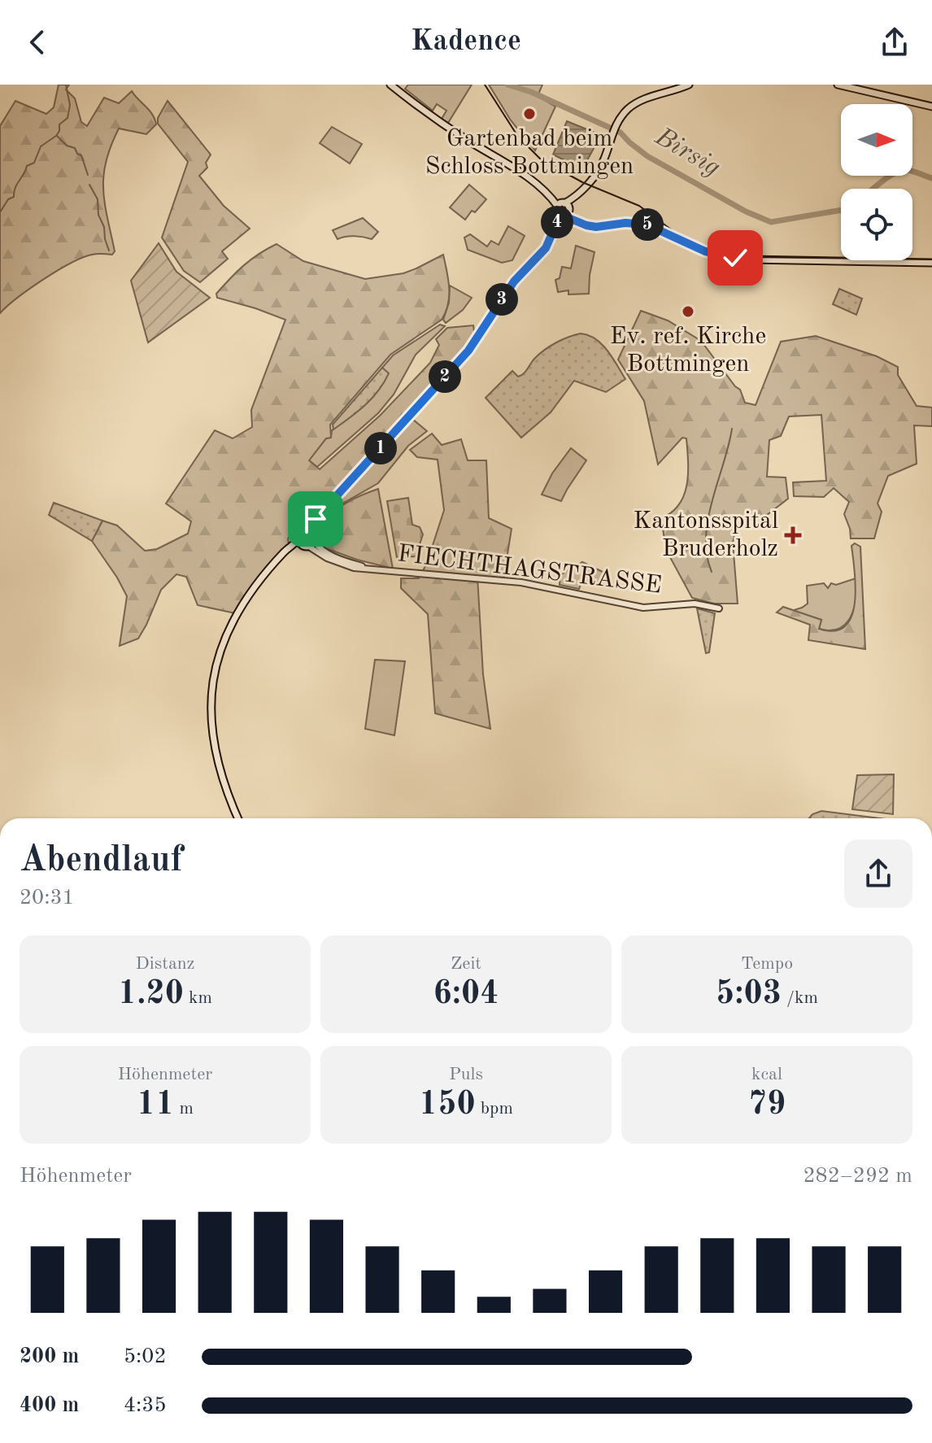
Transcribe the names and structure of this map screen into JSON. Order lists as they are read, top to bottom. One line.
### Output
{"streets":{"street":["FIECHTHAGSTRASSE"]},"water":["Birsig"],"places":{"other":["Gartenbad beim Schloss Bottmingen","Ev. ref. Kirche Bottmingen"],"health":["Kantonsspital Bruderholz"]},"north":"right","page":{"header":"Kadence","pins":["4","5","3","2","1"],"heading":["Abendlauf","20:31"],"stats":[["Distanz","1.20 km"],["Zeit","6:04"],["Tempo","5:03 /km"],["Höhenmeter","11 m"],["Puls","150 bpm"],["kcal","79"]],"chart":["Höhenmeter","282–292 m"],"list":[{"name":"200 m","note":"5:02"},{"name":"400 m","note":"4:35"}]}}
